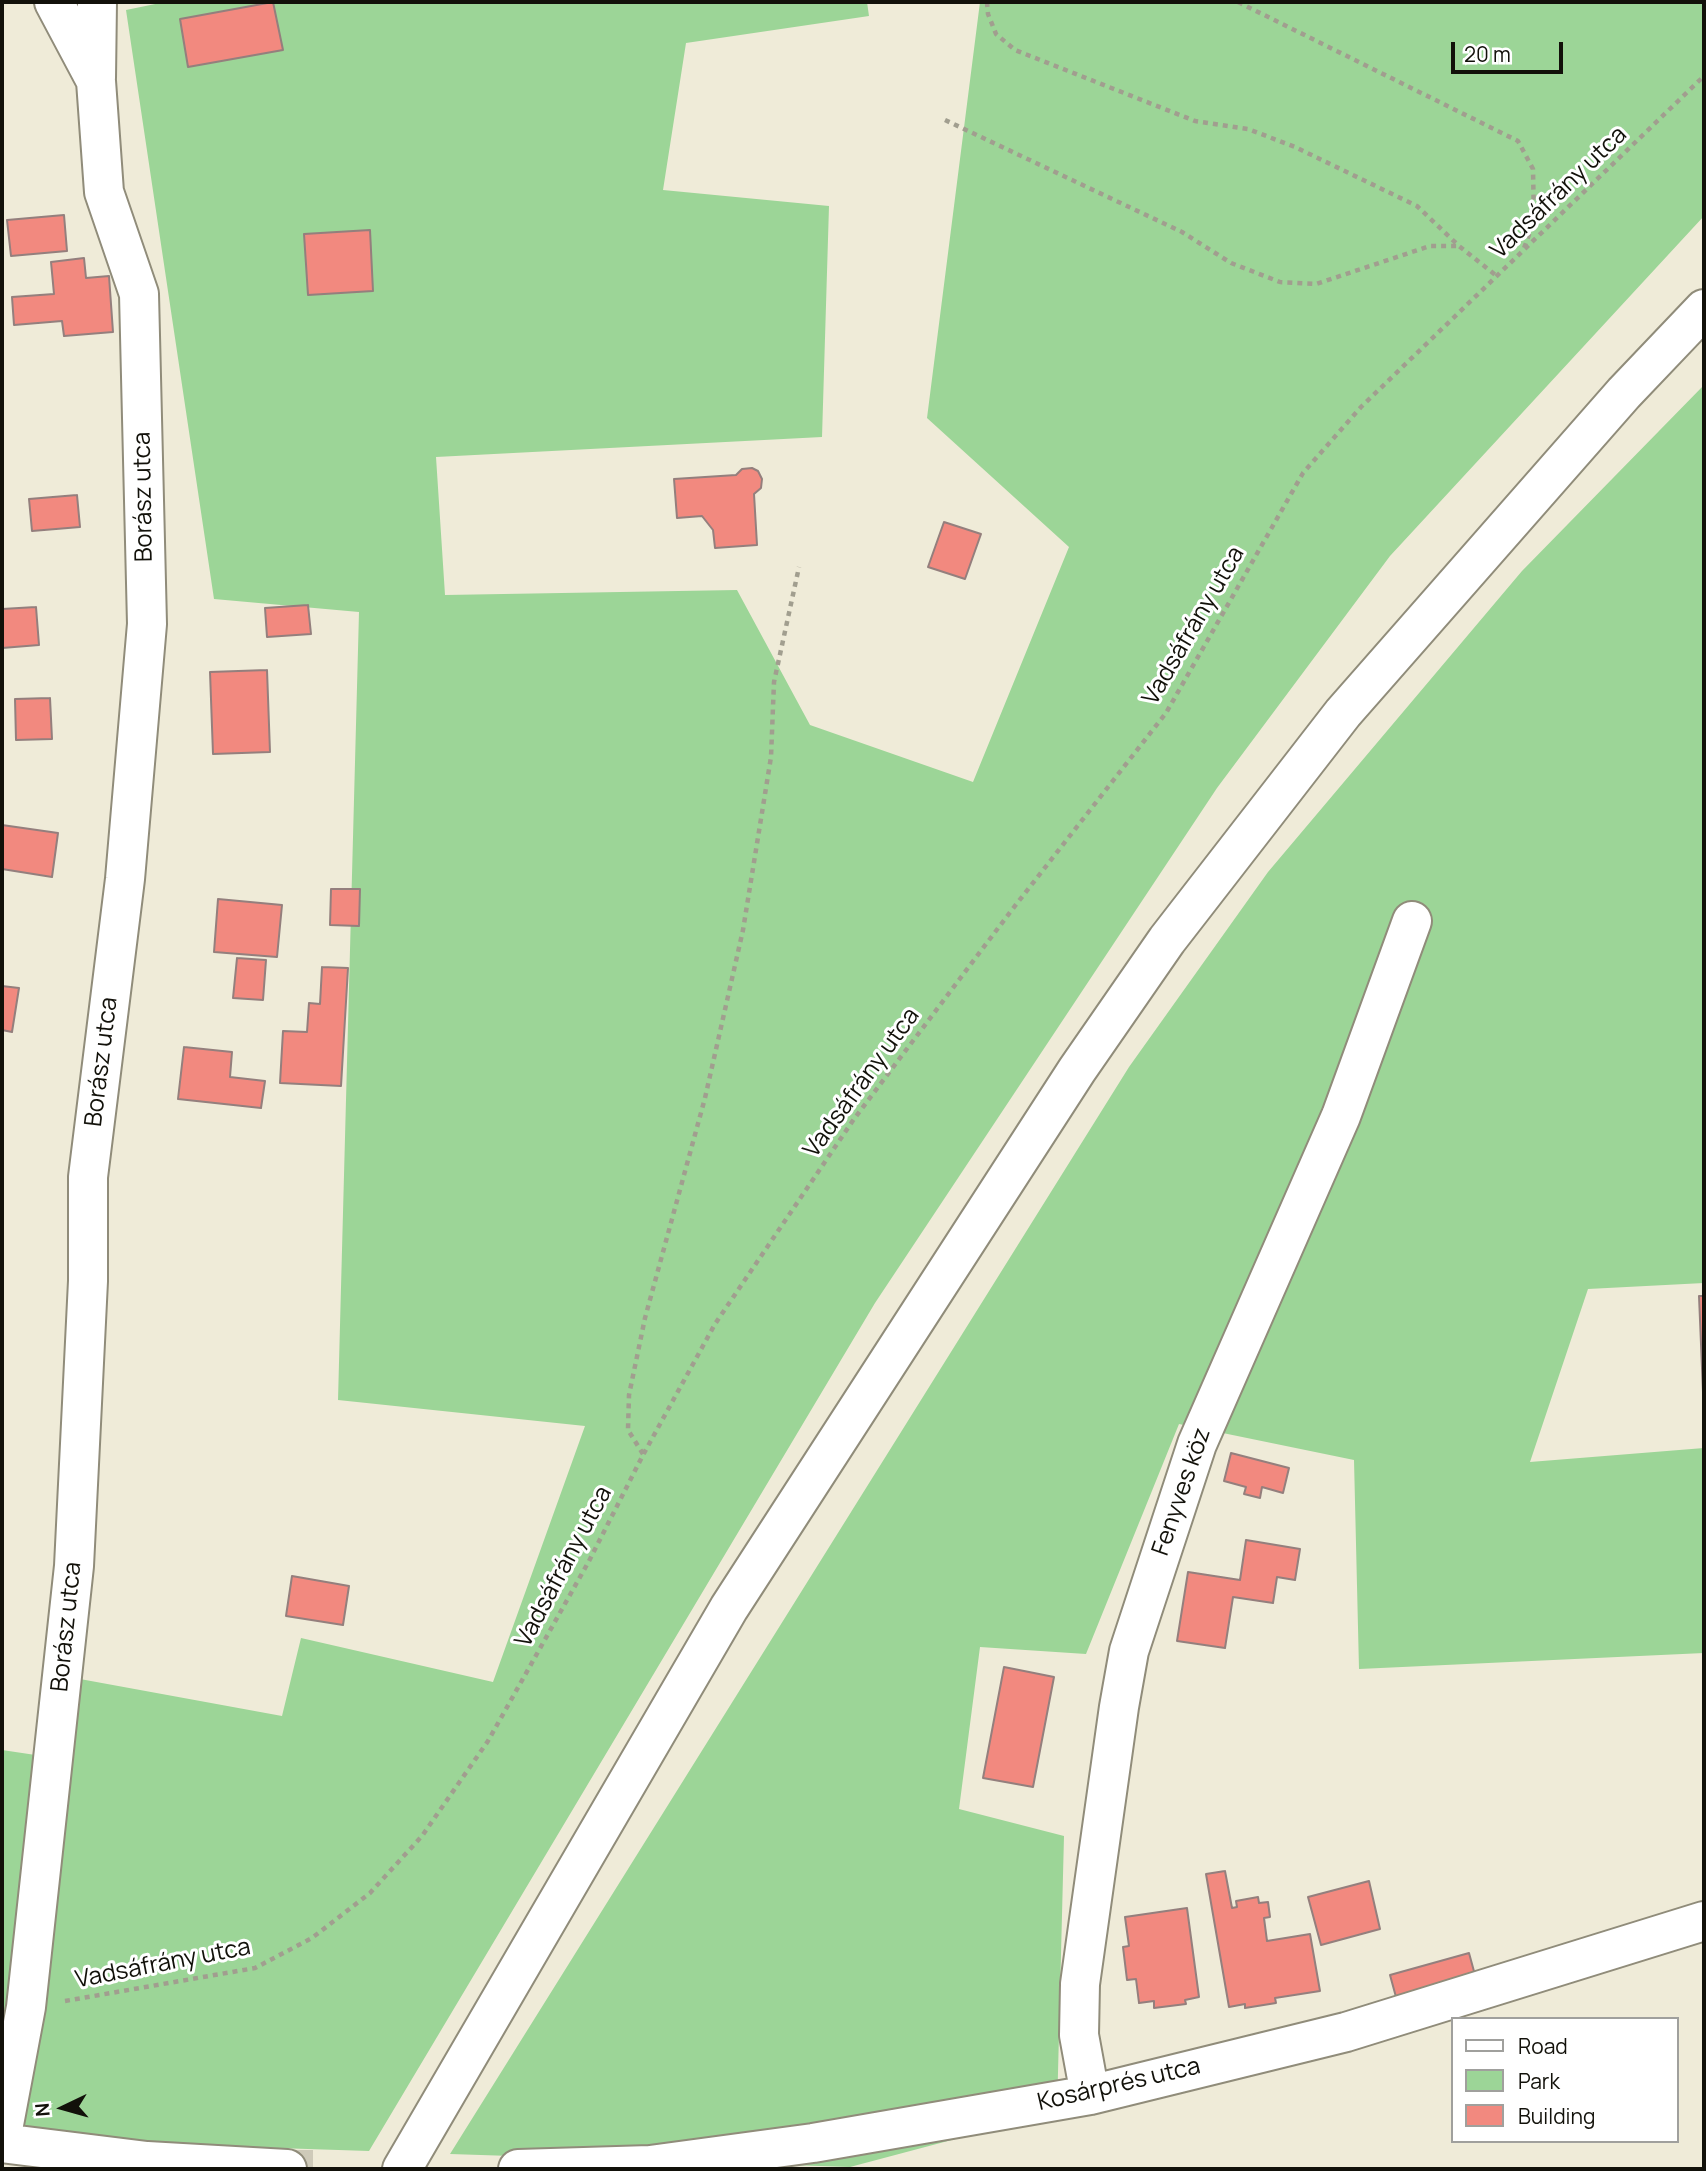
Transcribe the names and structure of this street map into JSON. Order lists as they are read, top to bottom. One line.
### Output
{"streets":{"main road":["Borász utca","Fenyves köz","Kosárprés utca"],"path":["Vadsáfrány utca"]},"crossings":[["Vadsáfrány utca","Borász utca"],["Fenyves köz","Kosárprés utca"]],"legend":["Road","Park","Building"],"scale_bar":"20 m","north":"left"}
